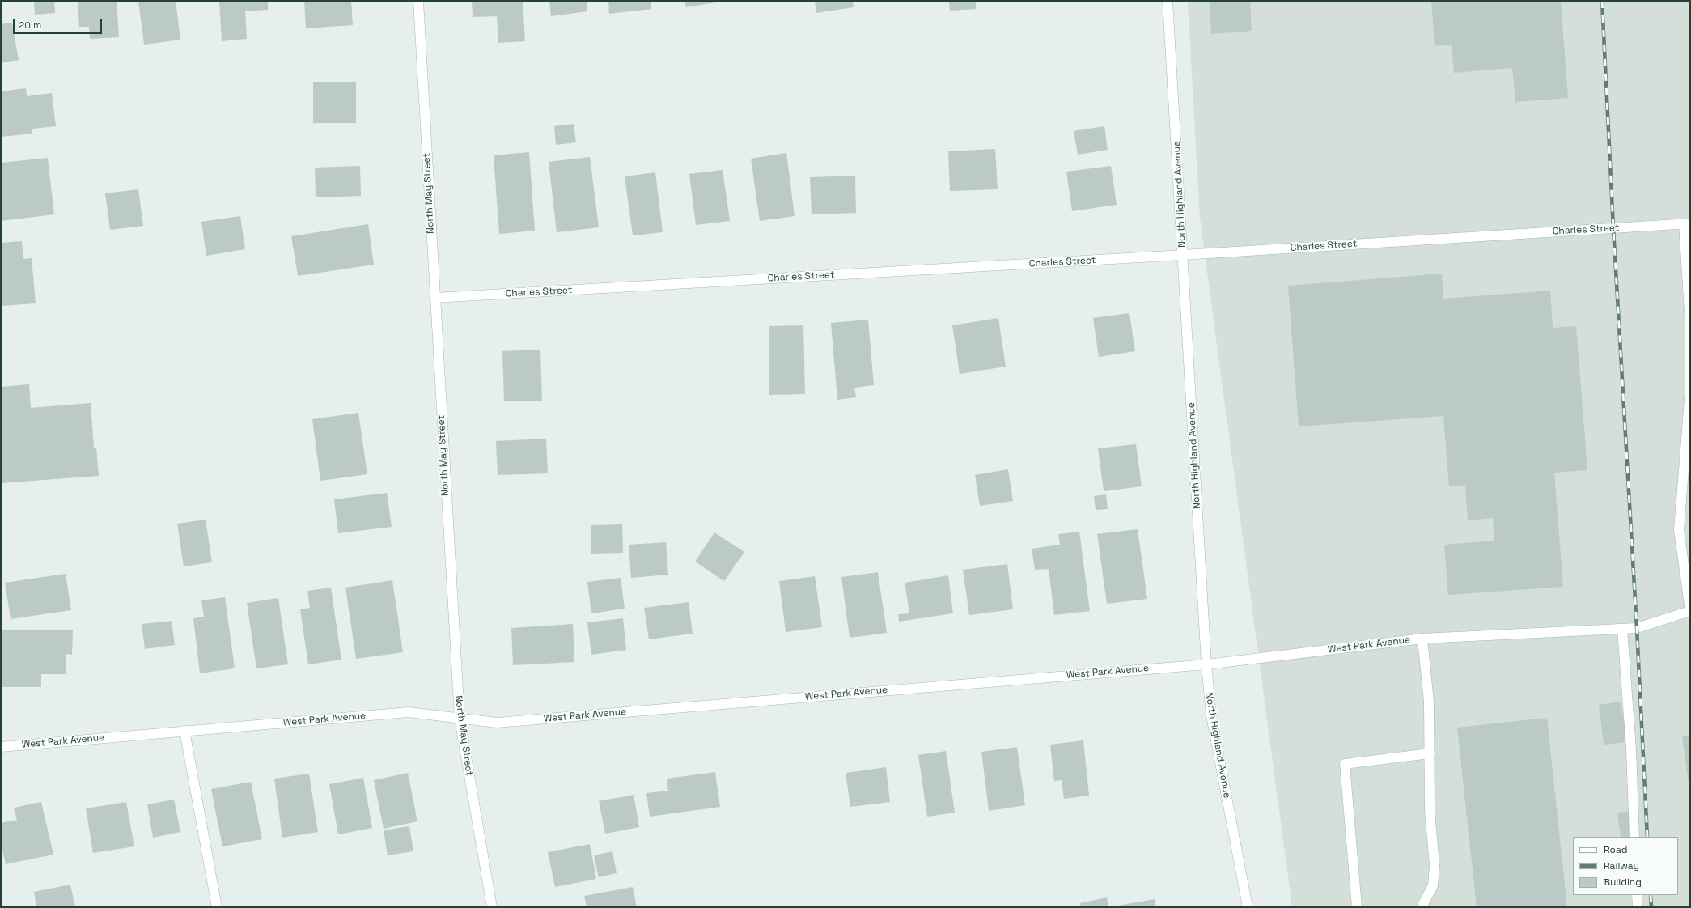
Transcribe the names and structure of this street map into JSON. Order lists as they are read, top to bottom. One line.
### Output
{"streets":{"street":["North May Street","North Highland Avenue","Charles Street","West Park Avenue"]},"crossings":[["North May Street","Charles Street"],["North May Street","West Park Avenue"],["North Highland Avenue","Charles Street"],["North Highland Avenue","West Park Avenue"]],"legend":["Road","Railway","Building"],"scale_bar":"20 m"}
